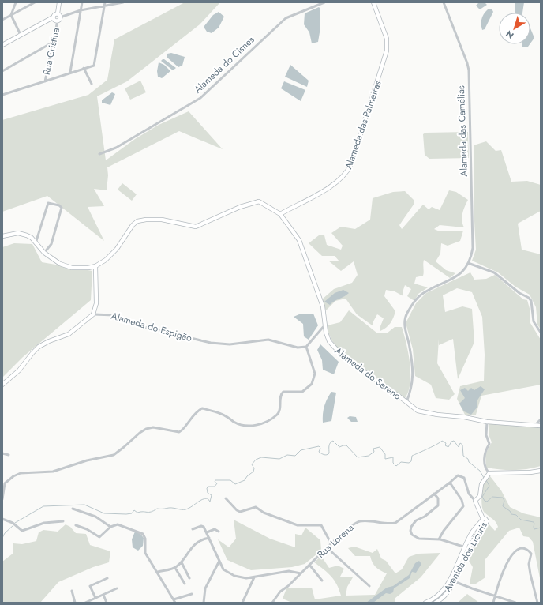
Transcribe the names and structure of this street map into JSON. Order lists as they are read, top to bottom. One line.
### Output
{"streets":{"street":["Rua Cristina","Alameda do Cisnes","Alameda das Palmeiras","Alameda das Camélias","Alameda do Espigão","Alameda do Sereno","Rua Lorena","Avenida dos Licuris"]},"crossings":[["Alameda das Palmeiras","Alameda do Sereno"],["Rua Lorena","Avenida dos Licuris"]],"north":"bottom left"}
